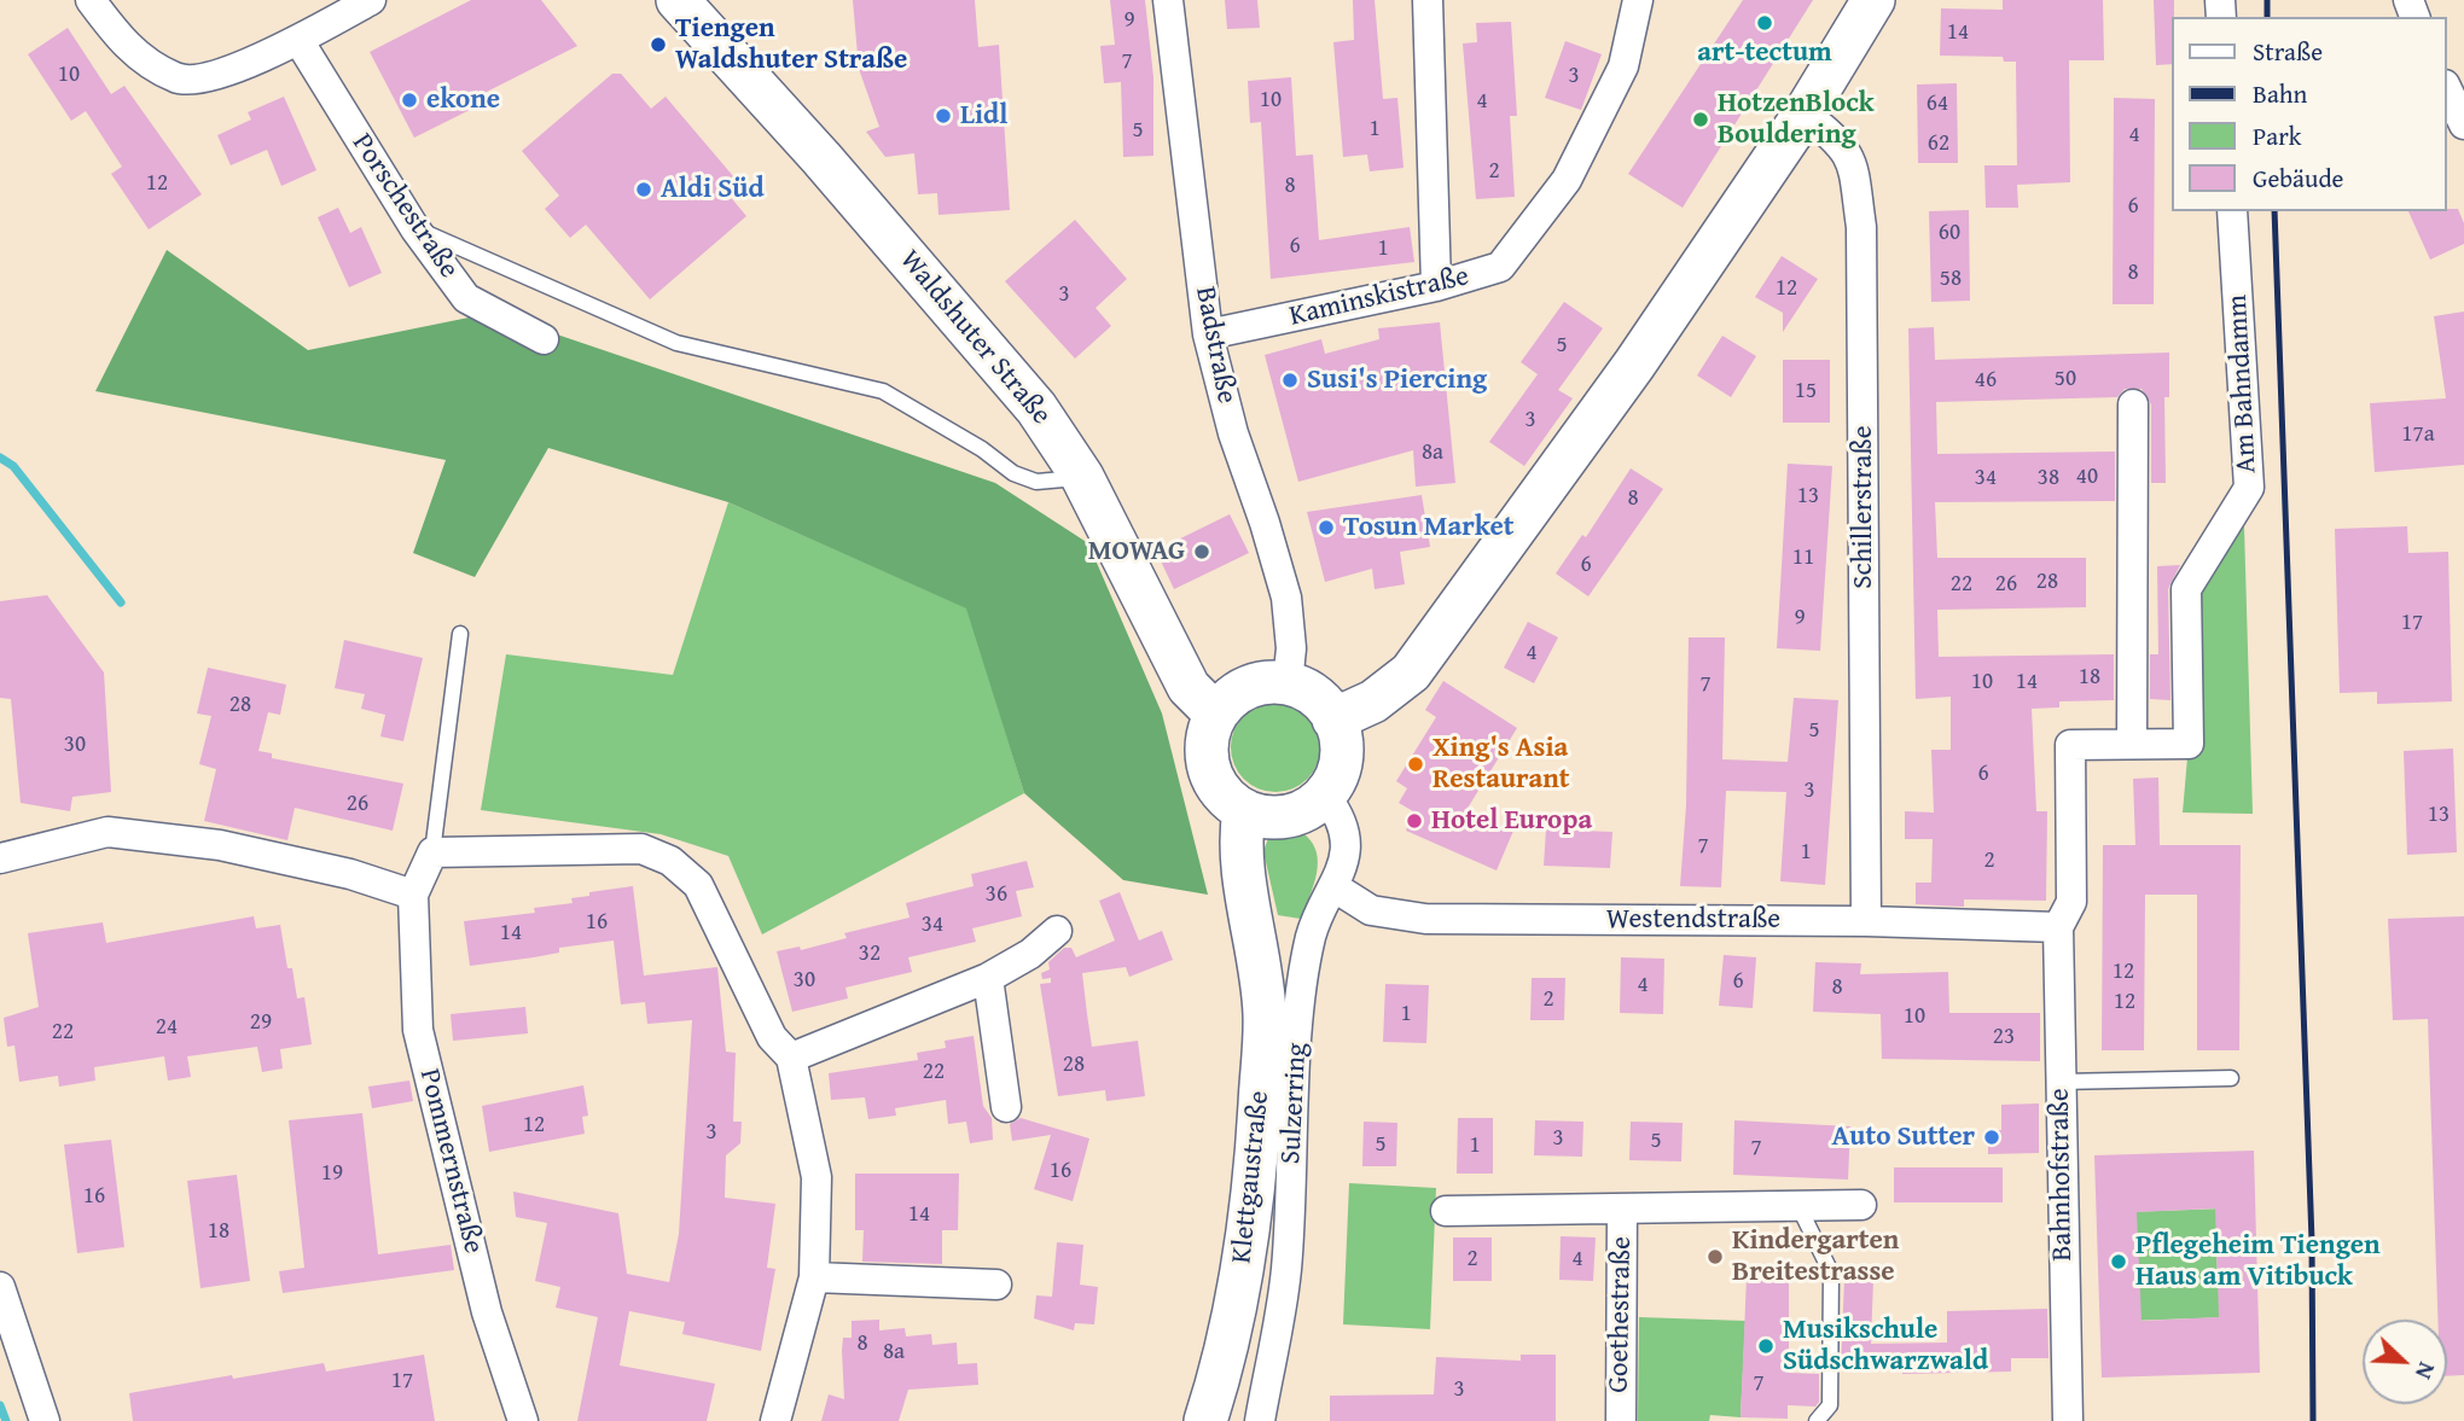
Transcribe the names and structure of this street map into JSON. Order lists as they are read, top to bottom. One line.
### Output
{"streets":{"main road":["Waldshuter Straße","Klettgaustraße"],"street":["Porschestraße","Kaminskistraße","Badstraße","Am Bahndamm","Schillerstraße","Westendstraße","Sulzerring","Pommernstraße","Bahnhofstraße","Goethestraße"]},"crossings":[["Kaminskistraße","Badstraße"],["Waldshuter Straße","Badstraße"],["Waldshuter Straße","Sulzerring"],["Waldshuter Straße","Klettgaustraße"],["Badstraße","Sulzerring"],["Badstraße","Klettgaustraße"],["Schillerstraße","Westendstraße"],["Westendstraße","Sulzerring"],["Westendstraße","Bahnhofstraße"],["Sulzerring","Klettgaustraße"]],"places":["art-tectum","Tiengen Waldshuter Straße","ekone","Lidl","HotzenBlock Bouldering","Aldi Süd","Susi's Piercing","Tosun Market","MOWAG","Xing's Asia Restaurant","Hotel Europa","Auto Sutter","Kindergarten Breitestrasse","Pflegeheim Tiengen Haus am Vitibuck","Musikschule Südschwarzwald"],"house_numbers":["9","14","7","10","3","10","4","64","1","5","4","62","2","12","8","6","60","6","1","8","58","12","3","5","50","46","15","3","17a","8a","40","34","38","13","8","11","6","28","22","26","9","17","4","18","10","14","7","28","5","30","6","3","26","13","7","1","2","36","16","34","14","32","12","30","6","4","8","2","12","1","10","29","24","22","23","28","22","12","3","3","5","5","1","7","16","19","16","14","18","2","4","8","8a","17","7","3"],"legend":["Straße","Bahn","Park","Gebäude"],"north":"bottom right"}
